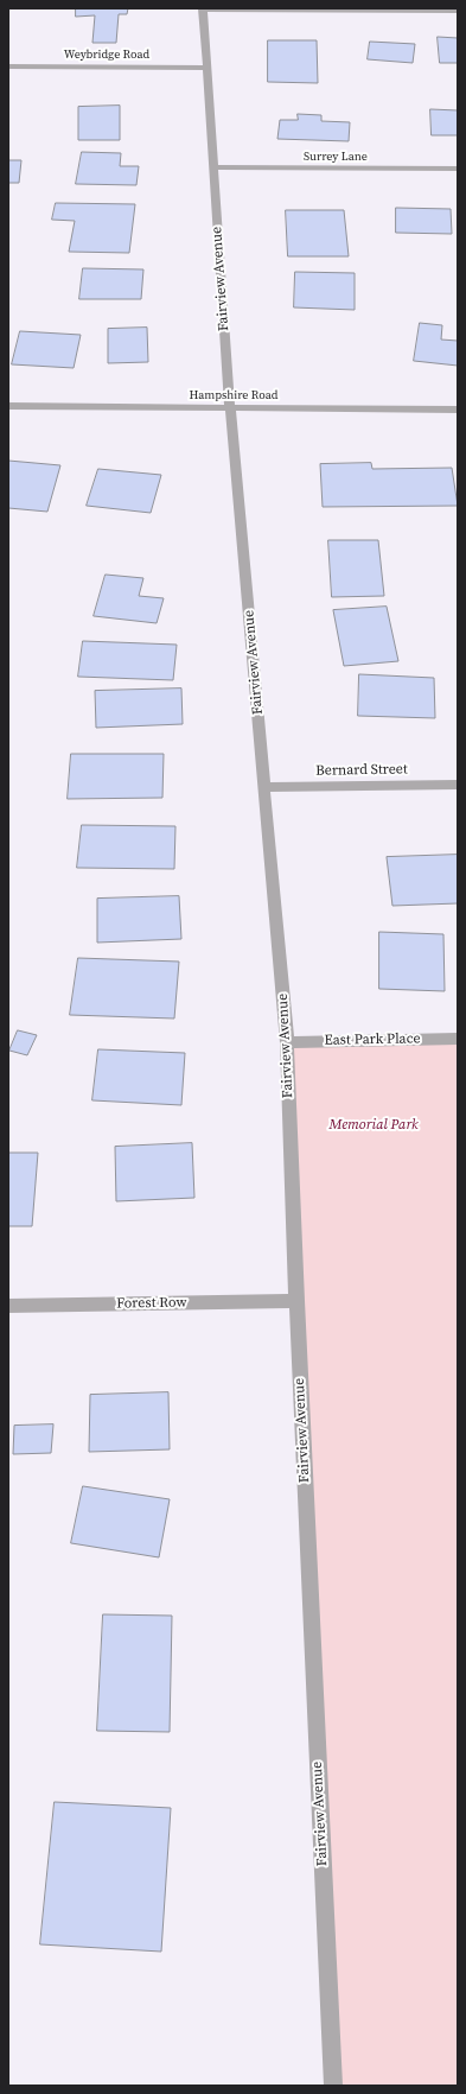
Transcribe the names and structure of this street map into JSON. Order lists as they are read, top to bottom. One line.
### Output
{"streets":{"street":["Weybridge Road","Surrey Lane","Fairview Avenue","Hampshire Road","Bernard Street","East Park Place","Forest Row"]},"crossings":[["Weybridge Road","Fairview Avenue"],["Surrey Lane","Fairview Avenue"],["Fairview Avenue","Hampshire Road"],["Fairview Avenue","Bernard Street"],["Fairview Avenue","East Park Place"],["Fairview Avenue","Forest Row"]],"parks":["Memorial Park"]}
